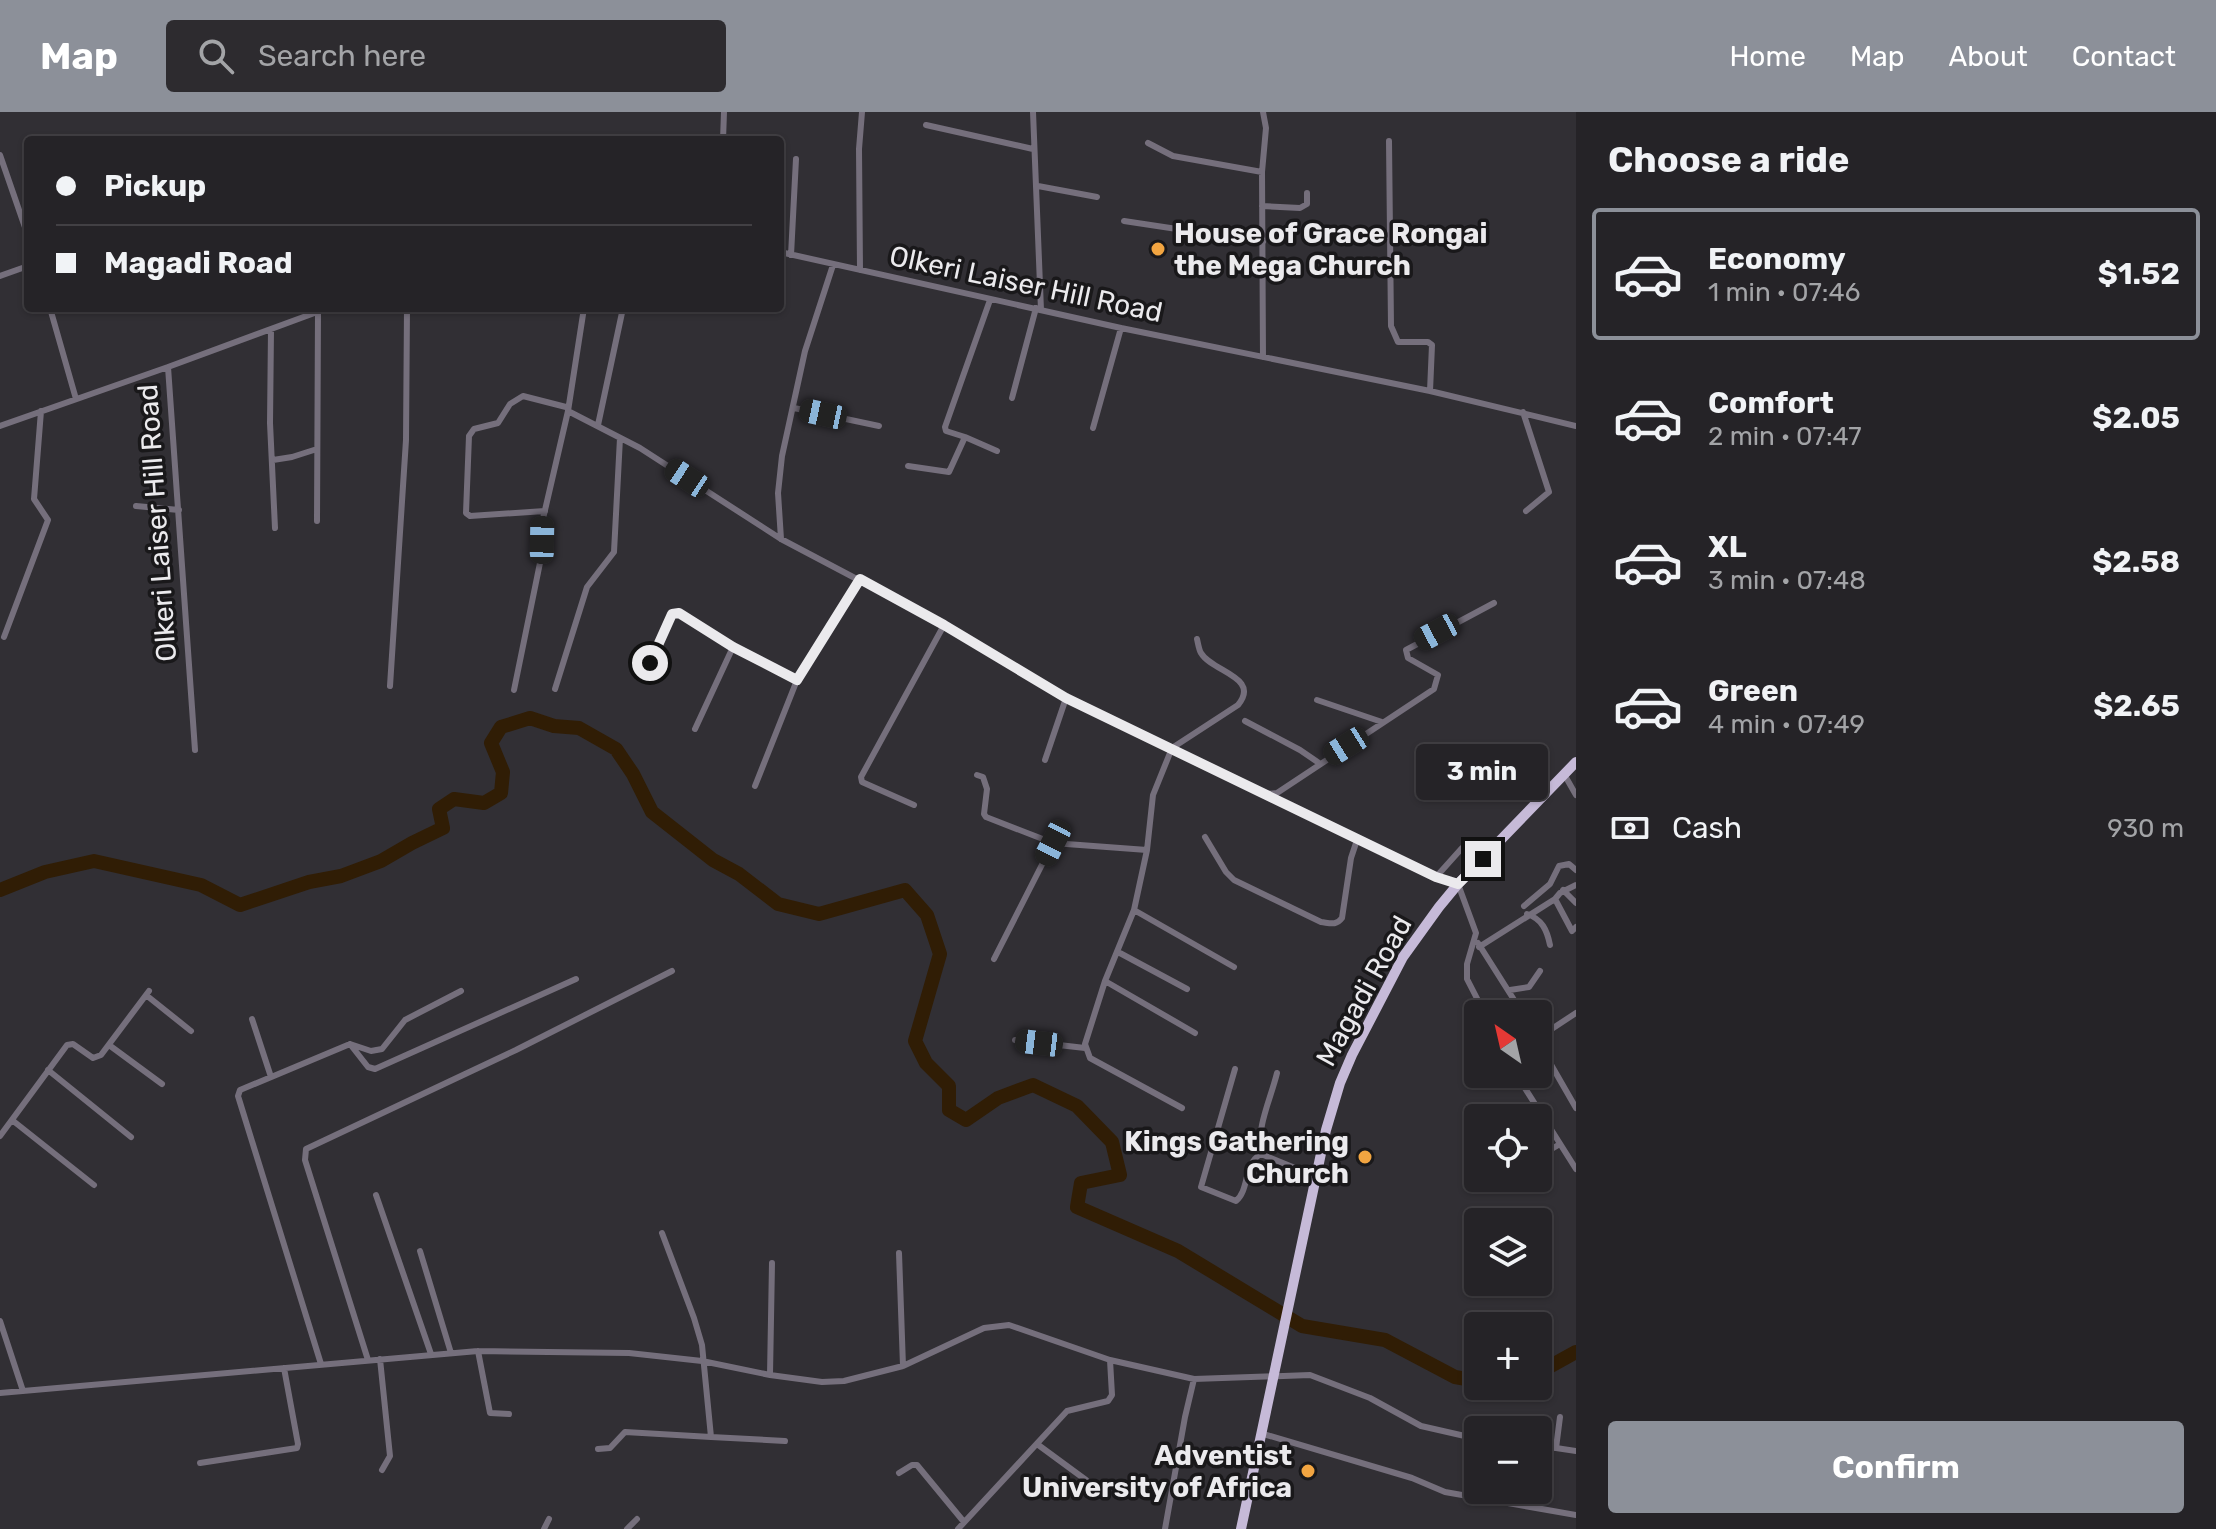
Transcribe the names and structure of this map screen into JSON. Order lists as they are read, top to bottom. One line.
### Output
{"streets":{"highway":["Magadi Road"],"street":["Olkeri Laiser Hill Road"]},"places":["House of Grace Rongai the Mega Church","Kings Gathering Church","Adventist University of Africa"],"north":"top left","page":{"header":"Map","search":"Search here","nav":["Home","Map","About","Contact"],"heading":"Choose a ride","banner":["Pickup","Magadi Road"],"list":[{"name":"Economy","note":"1 min · 07:46","value":"$1.52"},{"name":"Comfort","note":"2 min · 07:47","value":"$2.05"},{"name":"XL","note":"3 min · 07:48","value":"$2.58"},{"name":"Green","note":"4 min · 07:49","value":"$2.65"}],"bubble":"3 min","pay":["Cash","930 m"],"map_buttons":["+","−"],"buttons":"Confirm"}}
